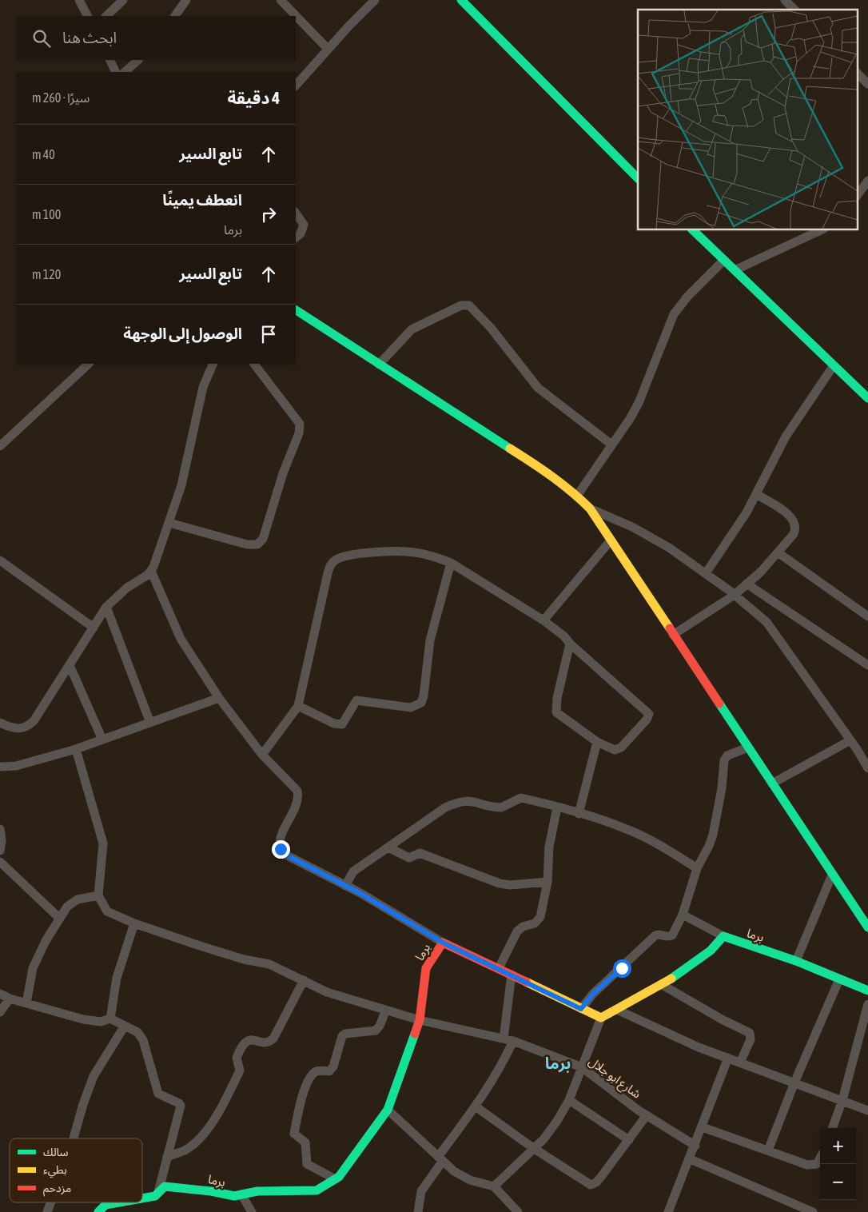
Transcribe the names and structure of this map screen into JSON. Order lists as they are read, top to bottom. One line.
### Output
{"streets":{"street":["برما","شارع ابو جلال"]},"crossings":[["برما","شارع ابو جلال"]],"districts":["برما"],"legend":["سالك","بطيء","مزدحم"],"page":{"search":"ابحث هنا","heading":["4 دقيقة","سيرًا · 260 m"],"list":[["تابع السير","40 m"],["انعطف يمينًا","برما","100 m"],["تابع السير","120 m"],"الوصول إلى الوجهة"],"map_buttons":["+","−"]}}
